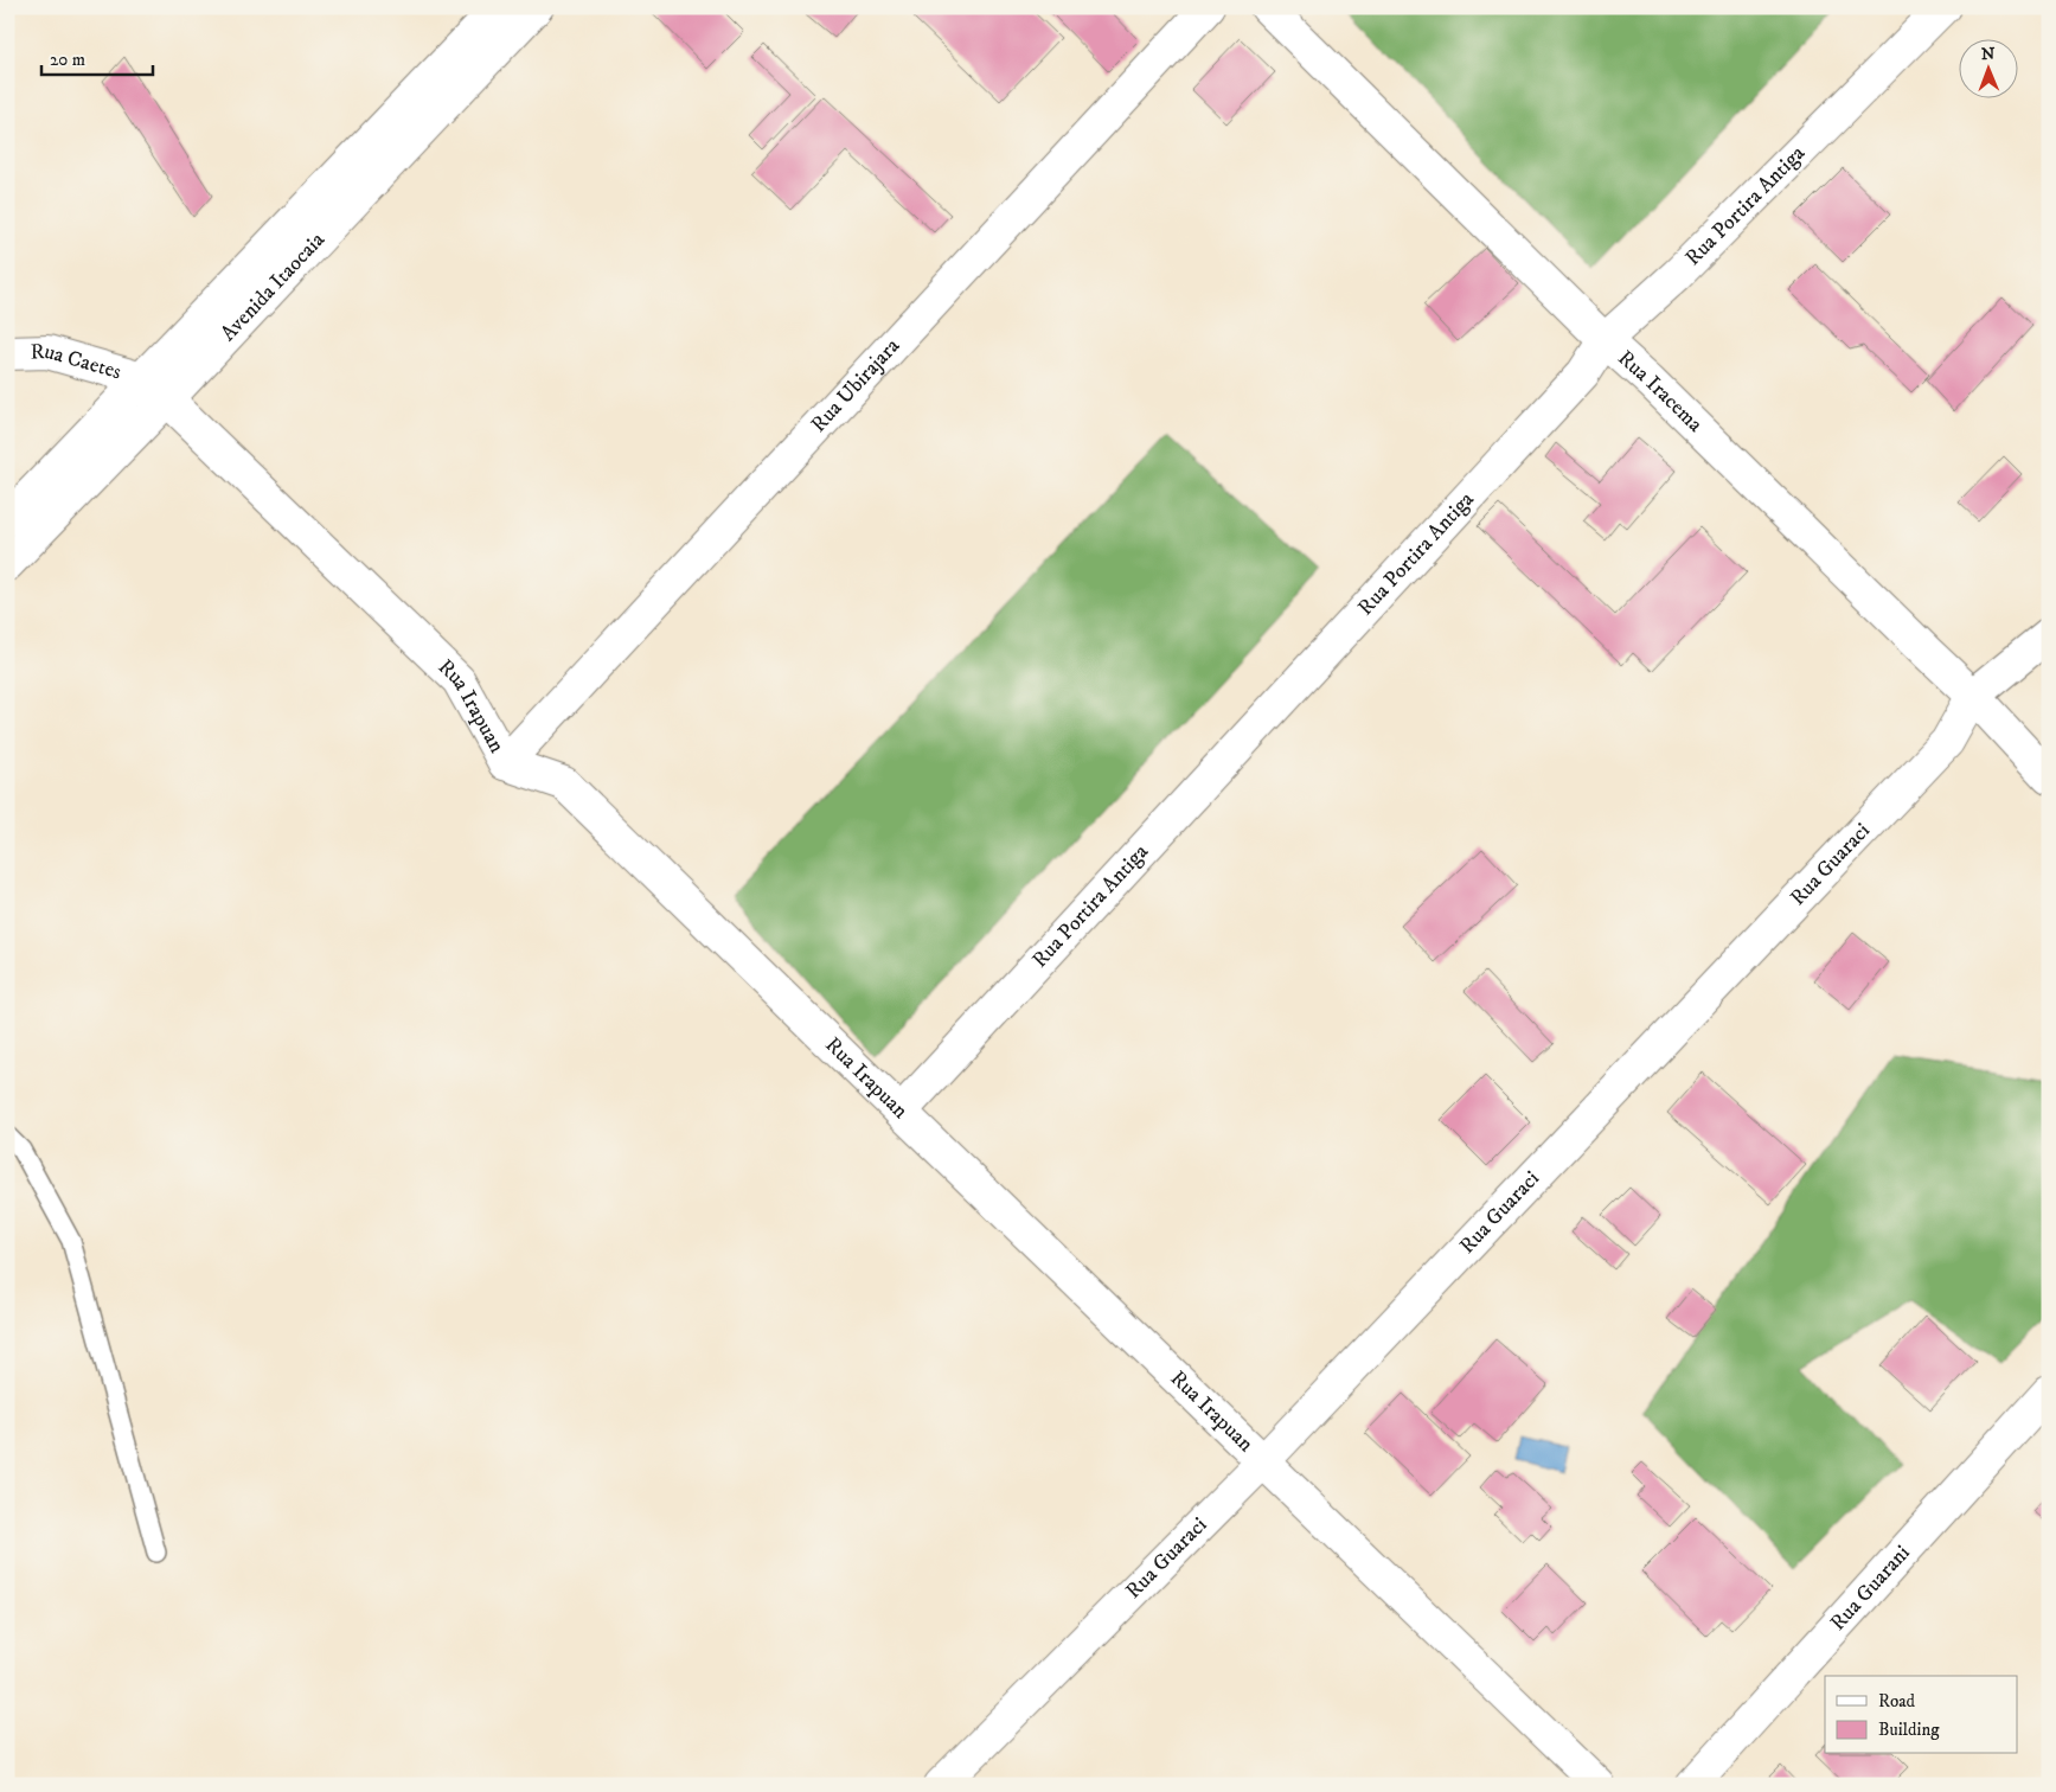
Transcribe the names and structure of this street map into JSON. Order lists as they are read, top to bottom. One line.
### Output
{"streets":{"street":["Rua Portira Antiga","Avenida Itaocaia","Rua Caetes","Rua Ubirajara","Rua Iracema","Rua Irapuan","Rua Guaraci","Rua Guarani"]},"crossings":[["Rua Portira Antiga","Rua Iracema"],["Rua Portira Antiga","Rua Irapuan"],["Avenida Itaocaia","Rua Caetes"],["Avenida Itaocaia","Rua Irapuan"],["Rua Caetes","Rua Irapuan"],["Rua Ubirajara","Rua Irapuan"],["Rua Iracema","Rua Guaraci"],["Rua Irapuan","Rua Guaraci"]],"legend":["Road","Building"],"scale_bar":"20 m","north":"top"}
